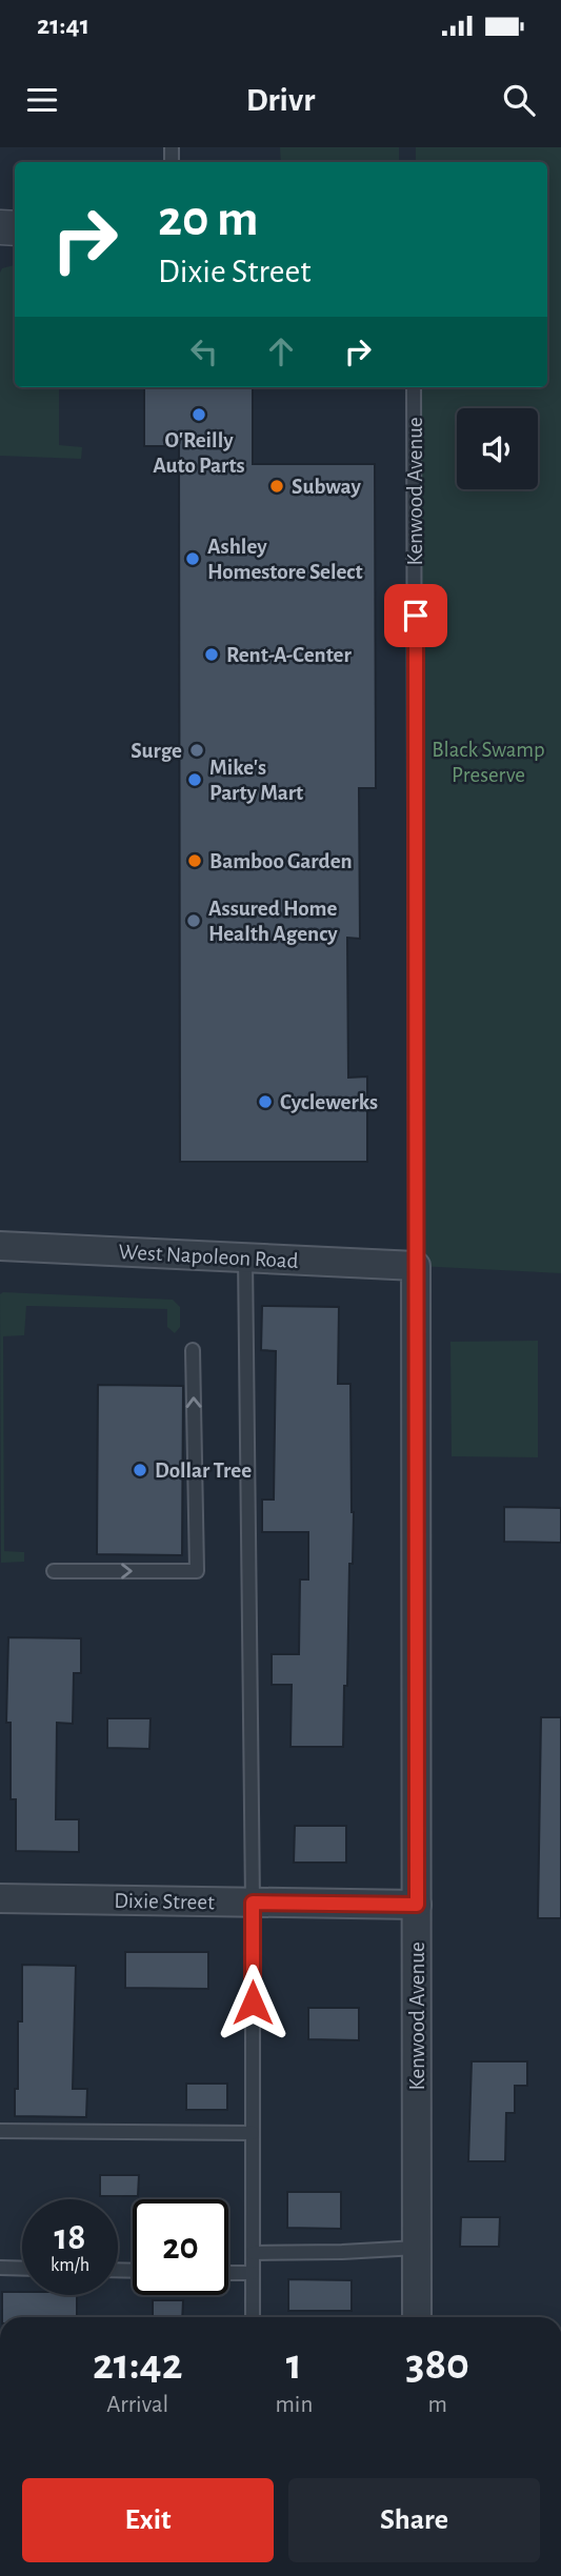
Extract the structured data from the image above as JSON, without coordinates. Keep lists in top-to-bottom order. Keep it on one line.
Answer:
{"streets":{"street":["Kenwood Avenue","West Napoleon Road","Dixie Street"]},"crossings":[["Kenwood Avenue","West Napoleon Road"],["Kenwood Avenue","Dixie Street"]],"parks":["Black Swamp Preserve"],"places":["O'Reilly Auto Parts","Subway","Ashley Homestore Select","Rent-A-Center","Surge","Mike's Party Mart","Bamboo Garden","Assured Home Health Agency","Cyclewerks","Dollar Tree"],"page":{"status":"21:41","header":"Drivr","turn":["20 m","Dixie Street"],"speed":"18 km/h","limit":"20","eta":["21:42","Arrival","1","min","380","m"],"buttons":["Exit","Share"]}}
